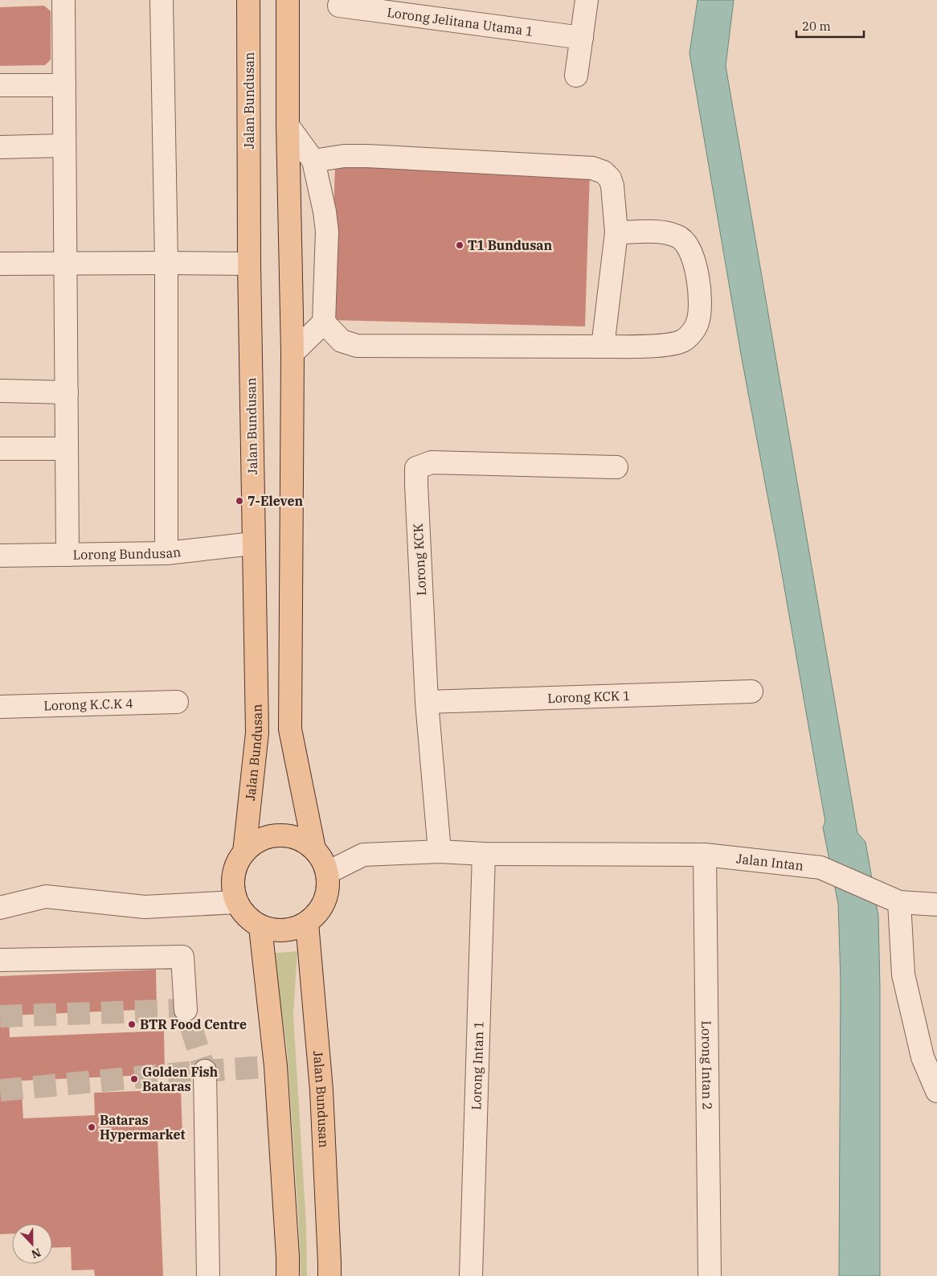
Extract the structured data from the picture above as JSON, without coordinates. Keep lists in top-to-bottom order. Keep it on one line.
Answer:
{"streets":{"main road":["Jalan Bundusan"],"street":["Lorong Jelitana Utama 1","Lorong Bundusan","Lorong KCK","Lorong KCK 1","Lorong K.C.K 4","Jalan Intan","Lorong Intan 1","Lorong Intan 2"]},"crossings":[["Jalan Bundusan","Lorong Bundusan"],["Jalan Bundusan","Jalan Intan"],["Lorong KCK","Lorong KCK 1"],["Lorong KCK","Jalan Intan"],["Jalan Intan","Lorong Intan 1"],["Jalan Intan","Lorong Intan 2"]],"places":["T1 Bundusan","7-Eleven","BTR Food Centre","Golden Fish Bataras","Bataras Hypermarket"],"scale_bar":"20 m","north":"bottom"}
